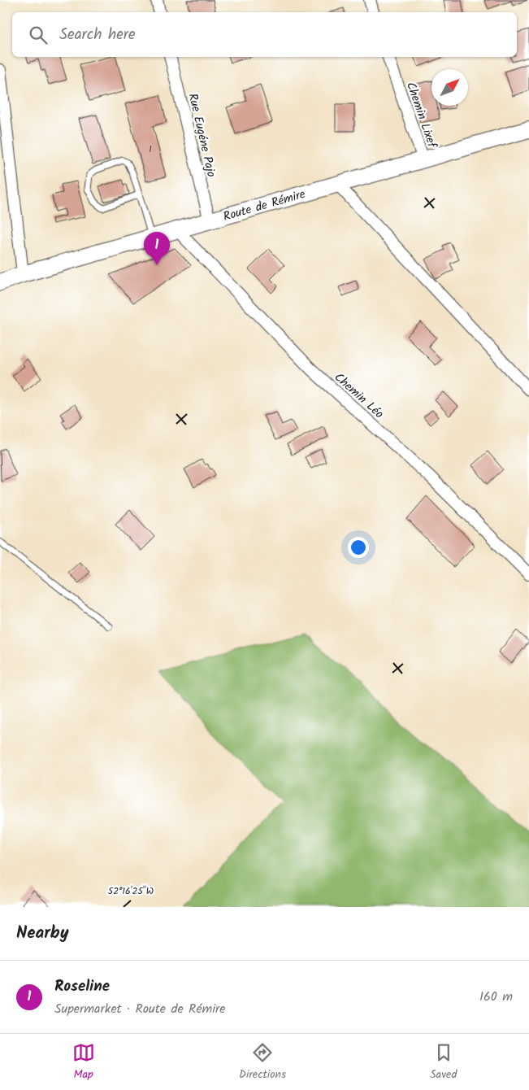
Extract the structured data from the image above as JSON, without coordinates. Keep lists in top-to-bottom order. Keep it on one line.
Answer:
{"streets":{"main road":["Route de Rémire"],"street":["Chemin Lixef","Rue Eugéne Pajo","Chemin Léo"]},"crossings":[["Chemin Lixef","Route de Rémire"],["Rue Eugéne Pajo","Route de Rémire"],["Route de Rémire","Chemin Léo"]],"house_numbers":["1"],"north":"top right","page":{"search":"Search here","pins":"1","heading":"Nearby","list":[{"mark":"1","name":"Roseline","note":"Supermarket · Route de Rémire","value":"160 m"}],"nav":["Map","Directions","Saved"]},"coordinates":["52°16'25\"W"]}
